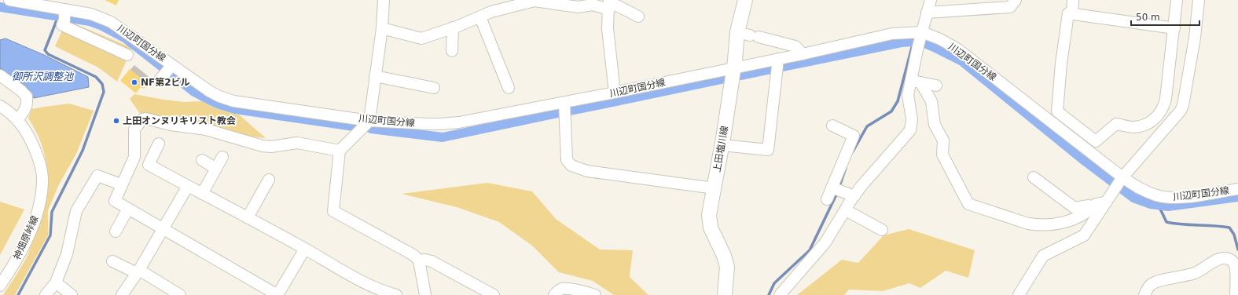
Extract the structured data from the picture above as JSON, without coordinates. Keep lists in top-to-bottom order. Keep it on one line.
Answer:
{"streets":{"main road":["上田塩川線"],"street":["川辺町国分線","神畑原峠線"]},"crossings":[["川辺町国分線","上田塩川線"]],"water":["御所沢調整池"],"places":["NF第2ビル","上田オンヌリキリスト教会"],"scale_bar":"50 m"}
